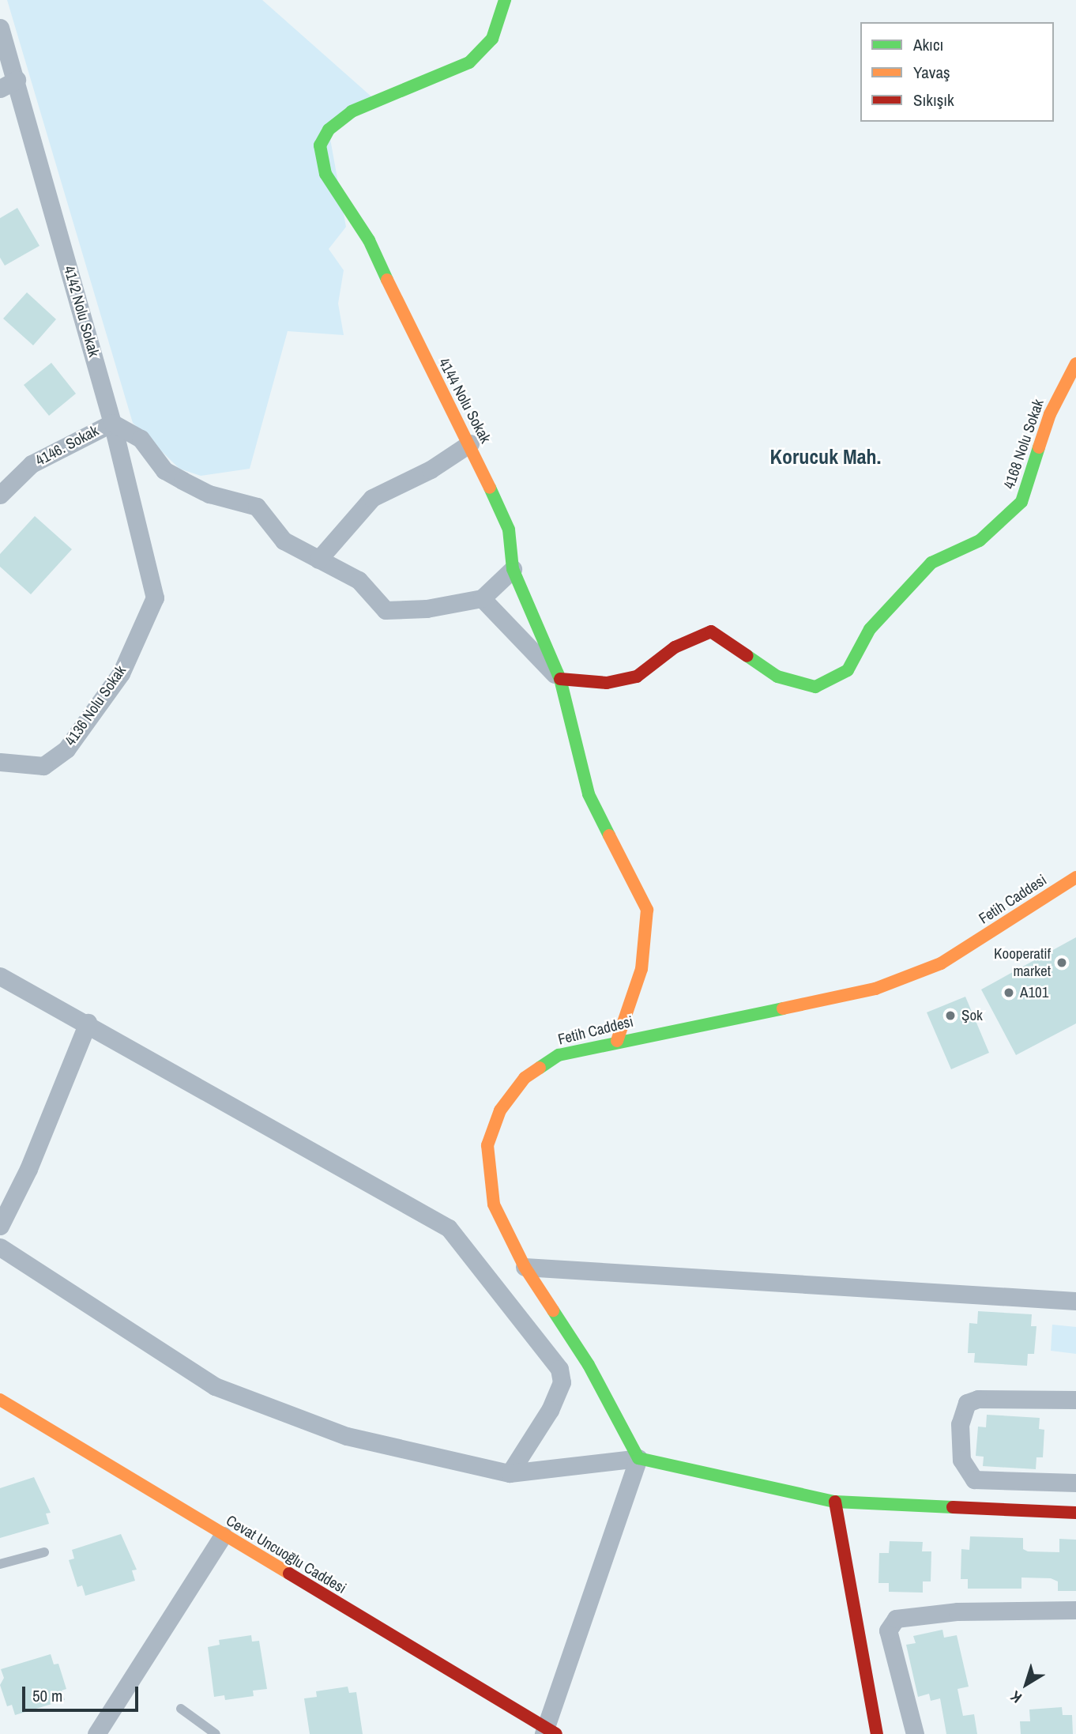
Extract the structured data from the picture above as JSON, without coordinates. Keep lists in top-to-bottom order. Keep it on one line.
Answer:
{"streets":{"street":["4142 Nolu Sokak","4144 Nolu Sokak","4168 Nolu Sokak","4146. Sokak","4136 Nolu Sokak","Fetih Caddesi","Cevat Uncuoğlu Caddesi"]},"crossings":[["4142 Nolu Sokak","4146. Sokak"],["4142 Nolu Sokak","4136 Nolu Sokak"],["4144 Nolu Sokak","4168 Nolu Sokak"],["4144 Nolu Sokak","Fetih Caddesi"]],"districts":["Korucuk Mah."],"places":["Kooperatif market","A101","Şok"],"legend":["Akıcı","Yavaş","Sıkışık"],"scale_bar":"50 m","north":"bottom left"}
